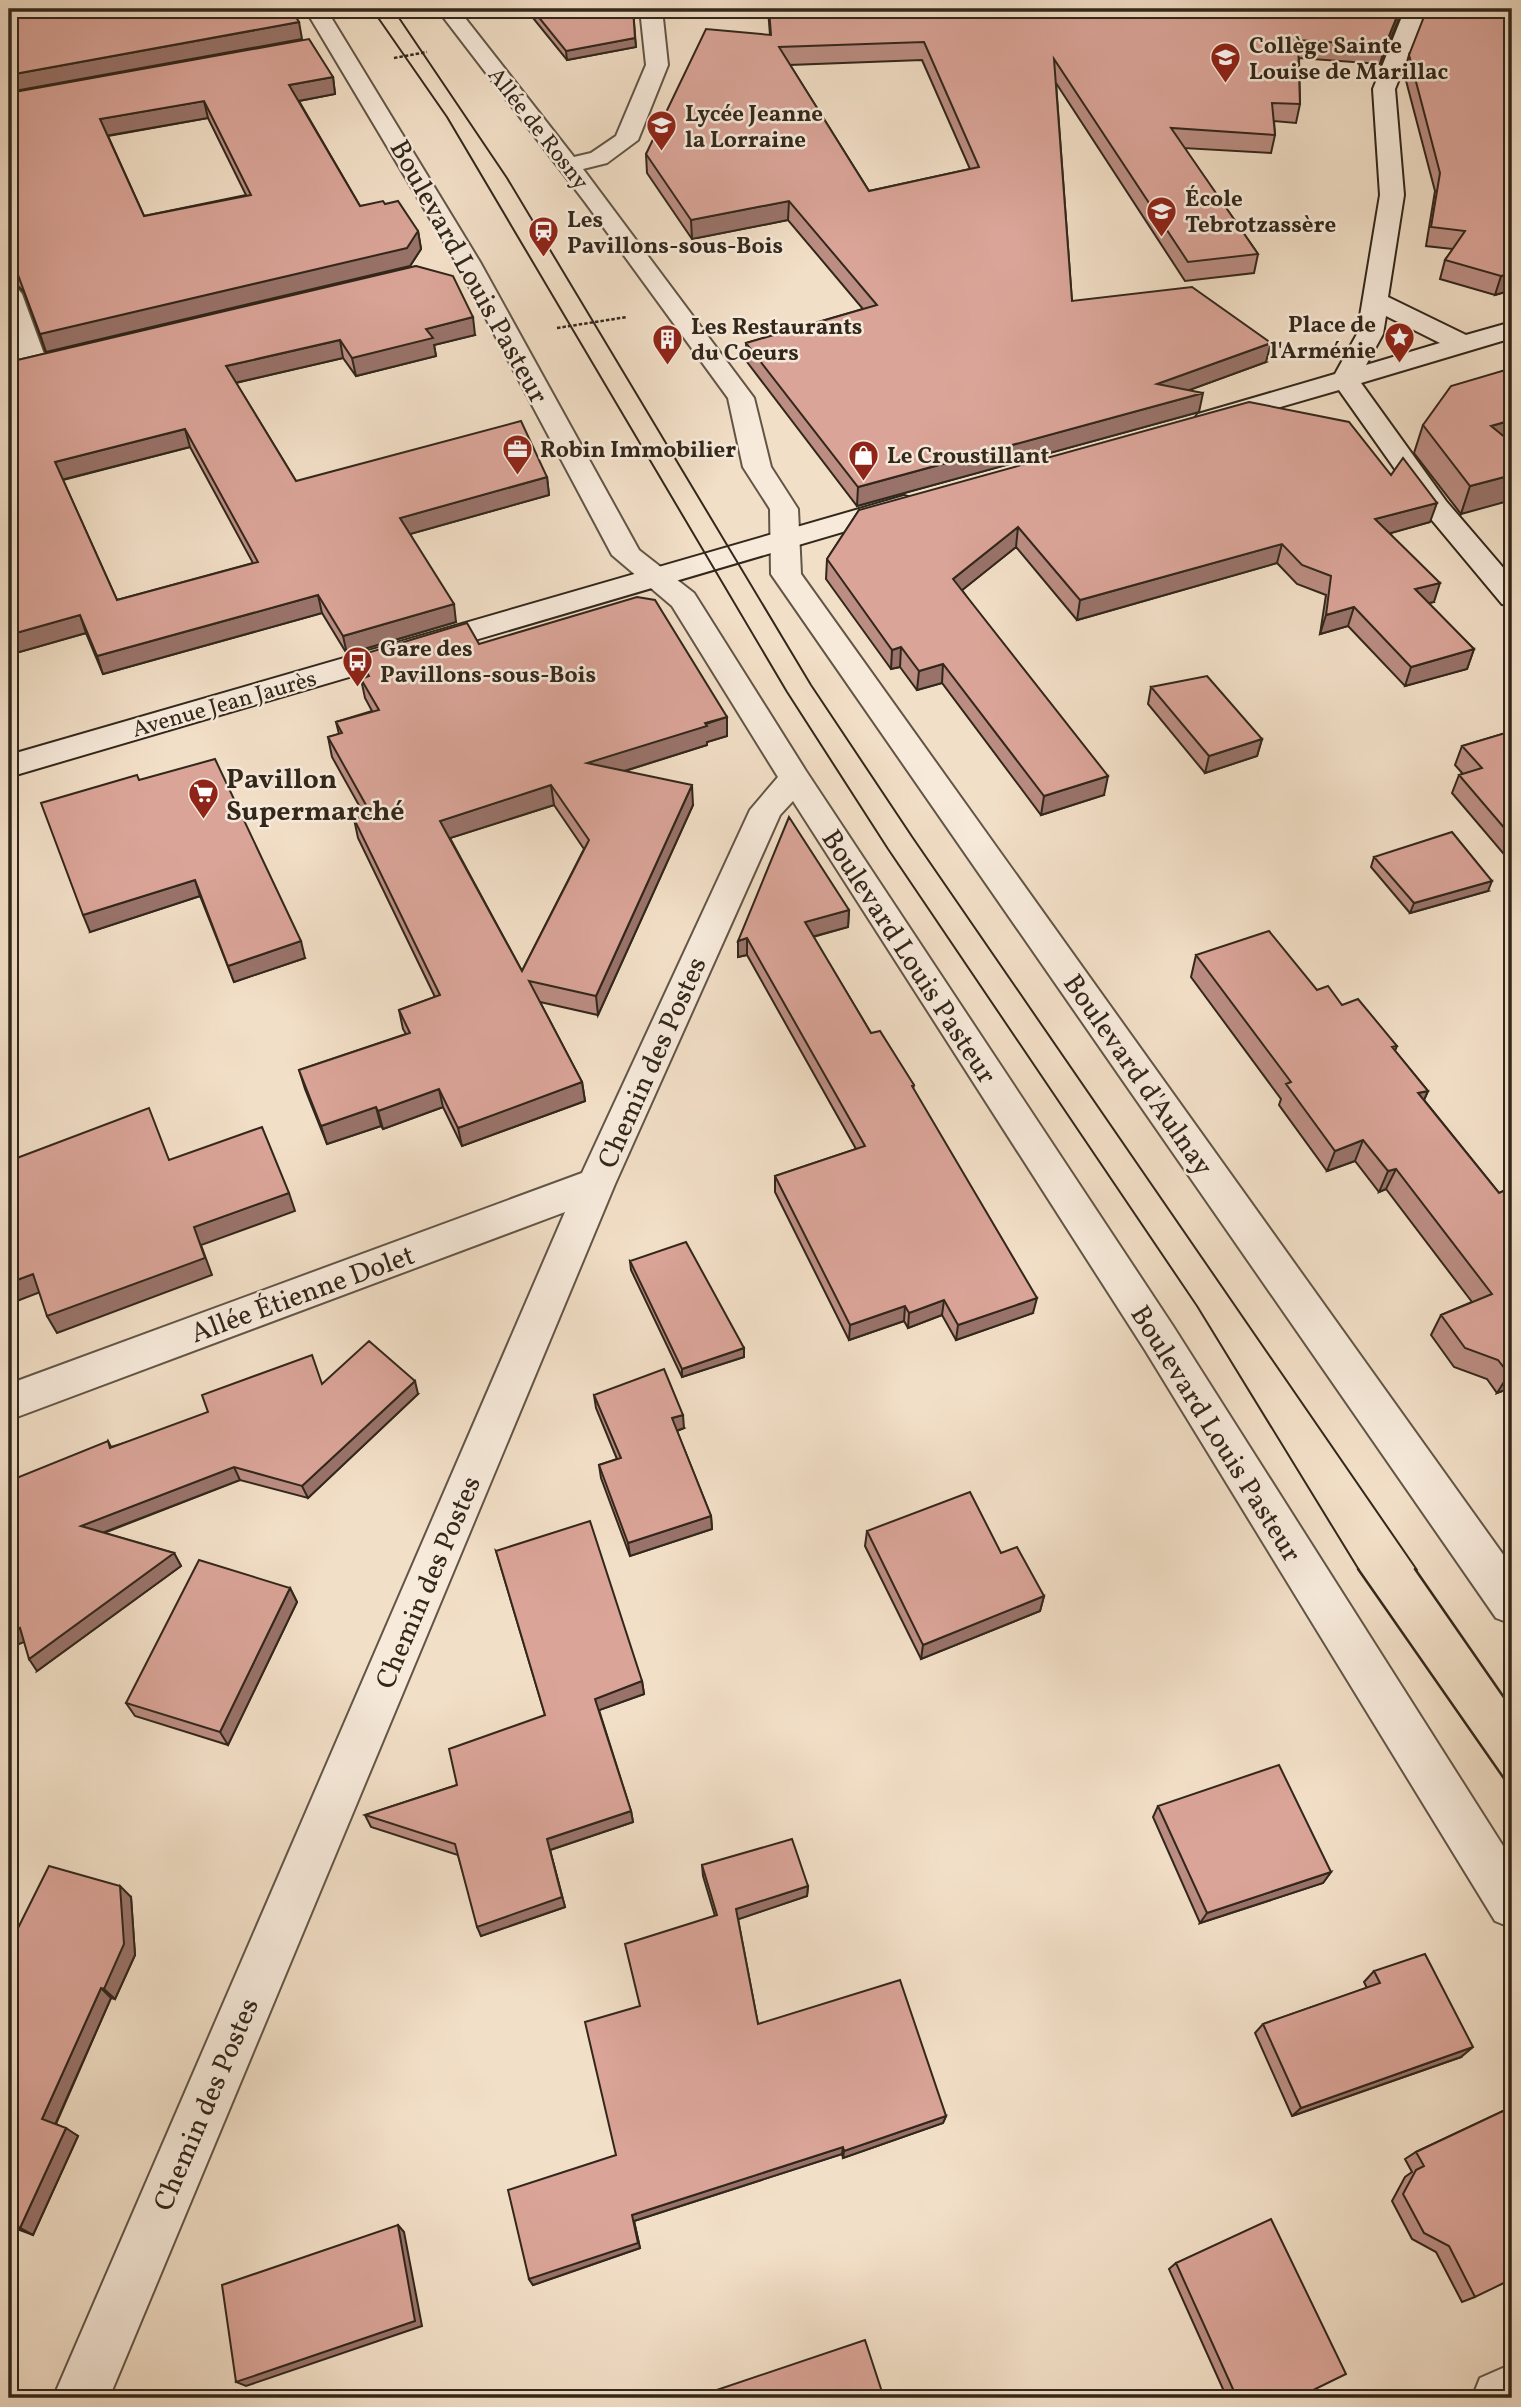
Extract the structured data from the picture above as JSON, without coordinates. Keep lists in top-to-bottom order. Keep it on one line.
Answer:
{"streets":{"street":["Allée de Rosny","Boulevard Louis Pasteur","Avenue Jean Jaurès","Chemin des Postes","Boulevard d'Aulnay","Allée Étienne Dolet"]},"crossings":[["Allée de Rosny","Avenue Jean Jaurès"],["Allée de Rosny","Boulevard d'Aulnay"],["Boulevard Louis Pasteur","Avenue Jean Jaurès"],["Boulevard Louis Pasteur","Chemin des Postes"],["Avenue Jean Jaurès","Boulevard d'Aulnay"],["Chemin des Postes","Allée Étienne Dolet"]],"places":{"school or university":["Collège Sainte Louise de Marillac","Lycée Jeanne la Lorraine","École Tebrotzassère"],"station":["Les Pavillons-sous-Bois"],"place":["Place de l'Arménie"],"building":["Les Restaurants du Coeurs"],"office":["Robin Immobilier"],"shop":["Le Croustillant"],"bus stop":["Gare des Pavillons-sous-Bois"],"supermarket":["Pavillon Supermarché"]}}
